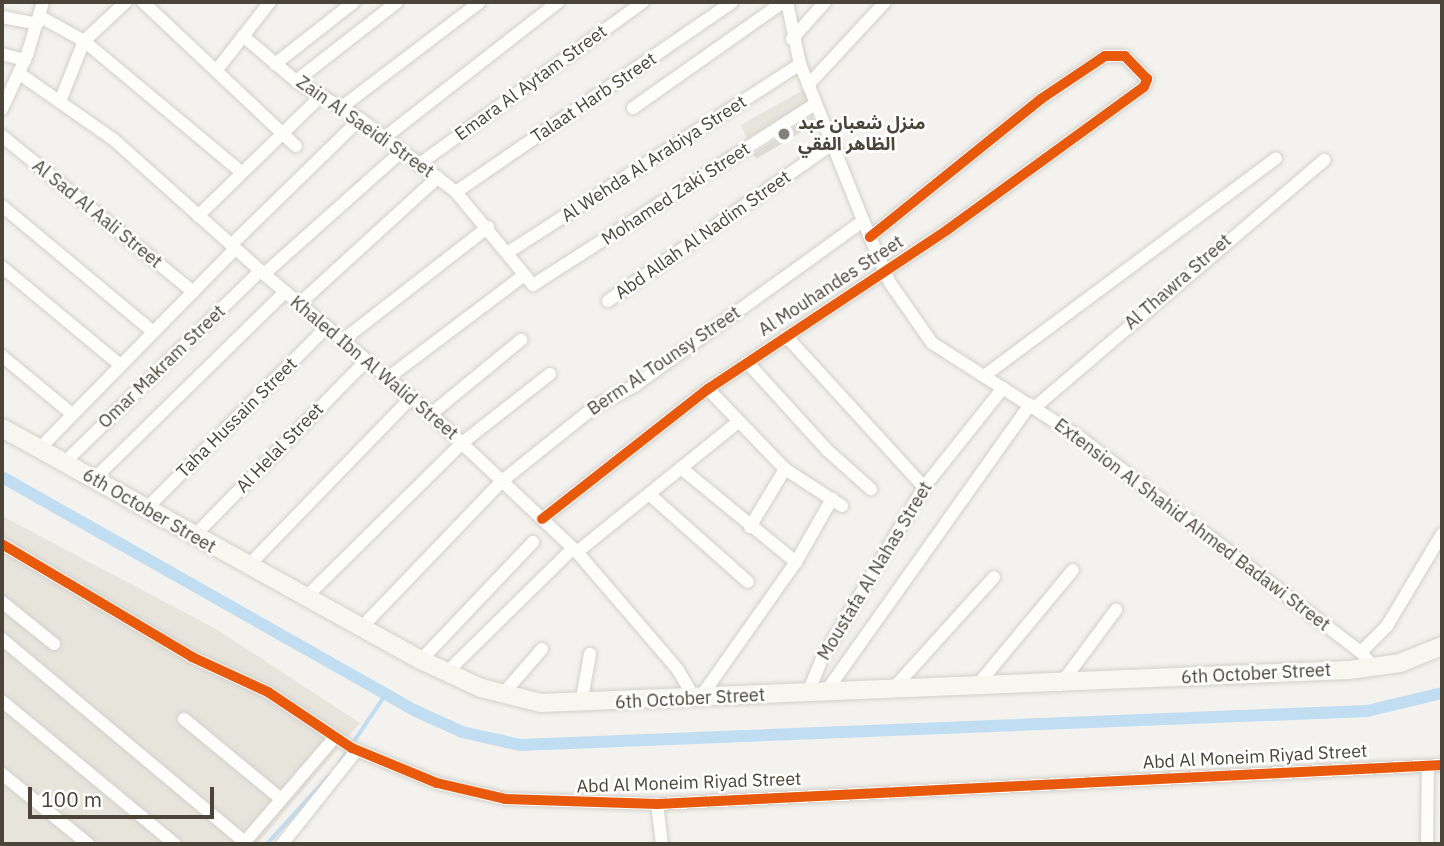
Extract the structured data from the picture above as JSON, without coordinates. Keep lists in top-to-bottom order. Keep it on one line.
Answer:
{"streets":{"main road":["6th October Street"],"street":["Emara Al Aytam Street","Talaat Harb Street","Zain Al Saeidi Street","Al Wehda Al Arabiya Street","Mohamed Zaki Street","Al Sad Al Aali Street","Abd Allah Al Nadim Street","Al Thawra Street","Al Mouhandes Street","Berm Al Tounsy Street","Omar Makram Street","Khaled Ibn Al Walid Street","Taha Hussain Street","Al Helal Street","Extension Al Shahid Ahmed Badawi Street","Moustafa Al Nahas Street","Abd Al Moneim Riyad Street"]},"crossings":[["Emara Al Aytam Street","Zain Al Saeidi Street"],["Talaat Harb Street","Zain Al Saeidi Street"],["Zain Al Saeidi Street","Al Wehda Al Arabiya Street"],["Zain Al Saeidi Street","Mohamed Zaki Street"],["Zain Al Saeidi Street","Omar Makram Street"],["Al Wehda Al Arabiya Street","Extension Al Shahid Ahmed Badawi Street"],["Mohamed Zaki Street","Extension Al Shahid Ahmed Badawi Street"],["Abd Allah Al Nadim Street","Extension Al Shahid Ahmed Badawi Street"],["Al Thawra Street","6th October Street"],["Al Thawra Street","Extension Al Shahid Ahmed Badawi Street"],["Al Thawra Street","Moustafa Al Nahas Street"],["Al Mouhandes Street","Khaled Ibn Al Walid Street"],["Al Mouhandes Street","Extension Al Shahid Ahmed Badawi Street"],["Berm Al Tounsy Street","Khaled Ibn Al Walid Street"],["Berm Al Tounsy Street","6th October Street"],["Berm Al Tounsy Street","Extension Al Shahid Ahmed Badawi Street"],["Omar Makram Street","Khaled Ibn Al Walid Street"],["Omar Makram Street","6th October Street"],["Khaled Ibn Al Walid Street","Taha Hussain Street"],["Khaled Ibn Al Walid Street","Al Helal Street"],["Khaled Ibn Al Walid Street","6th October Street"],["Taha Hussain Street","6th October Street"],["Al Helal Street","6th October Street"],["6th October Street","Extension Al Shahid Ahmed Badawi Street"],["6th October Street","Moustafa Al Nahas Street"],["Extension Al Shahid Ahmed Badawi Street","Moustafa Al Nahas Street"]],"places":["منزل شعبان عبد الظاهر الفقي"],"scale_bar":"100 m"}
